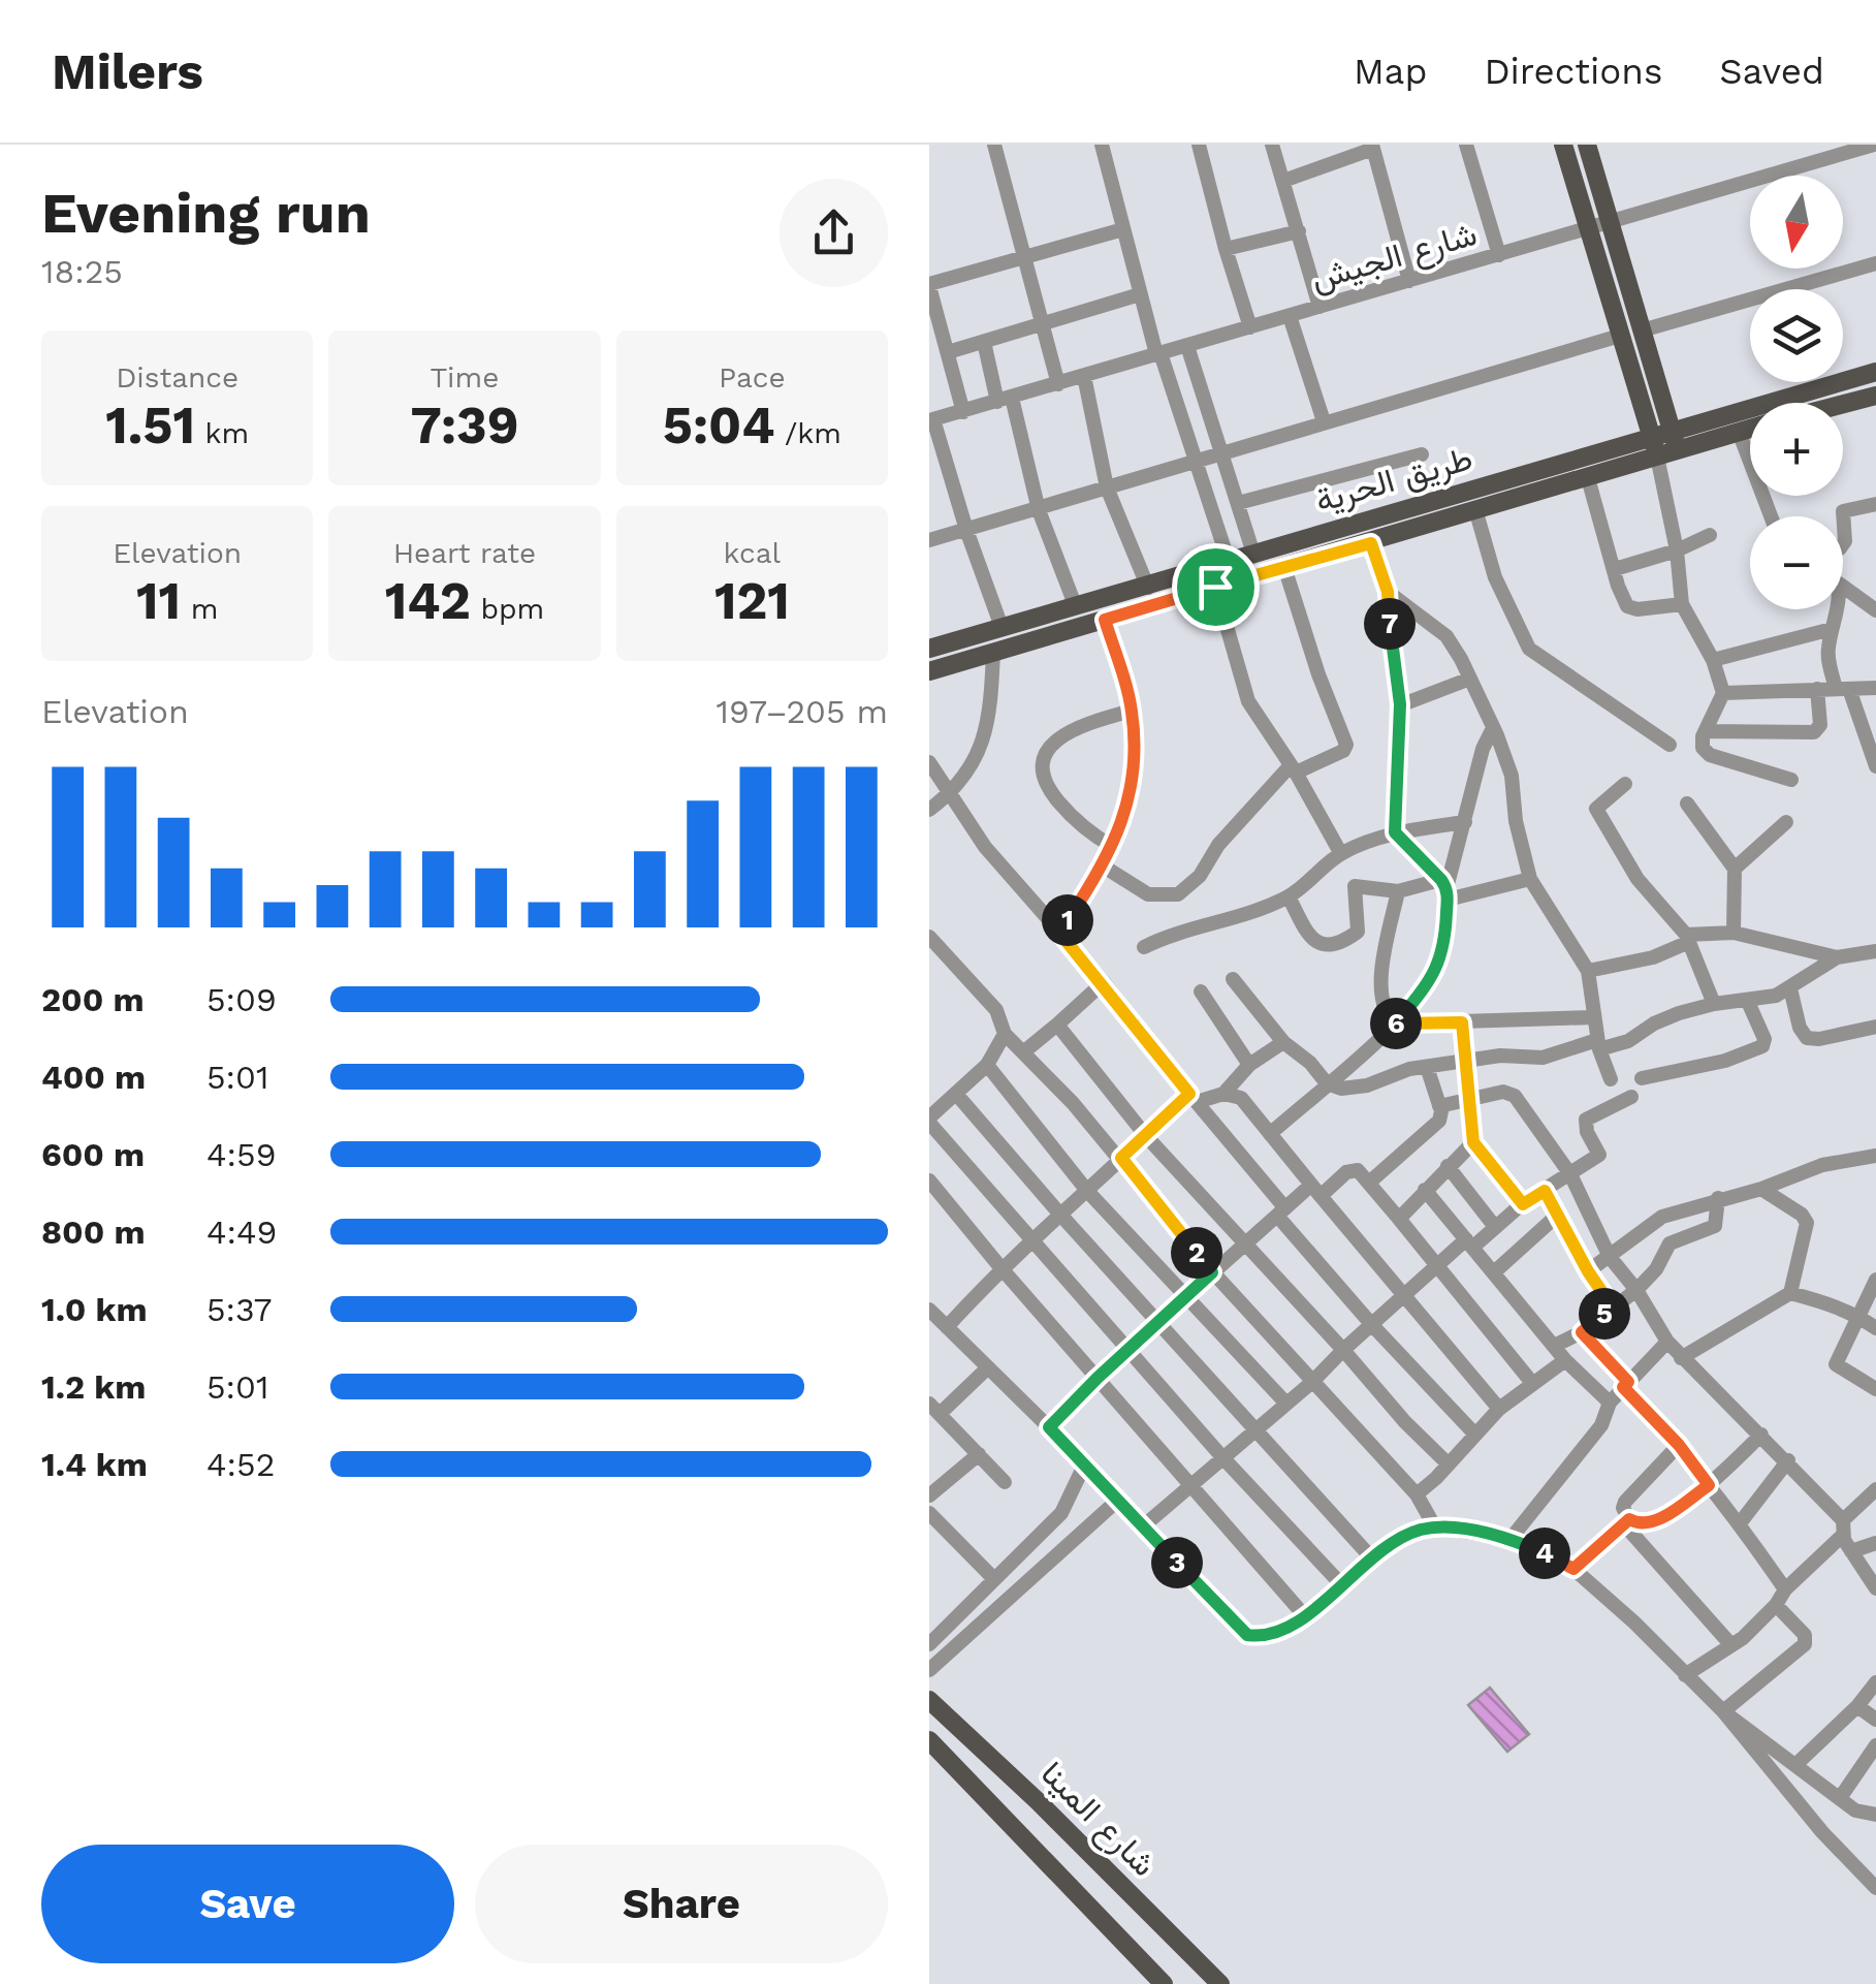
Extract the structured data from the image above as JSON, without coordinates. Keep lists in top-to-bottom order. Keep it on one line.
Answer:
{"streets":{"main road":["طريق الحرية","شارع المينا"],"street":["شارع الجيش"]},"north":"bottom","page":{"header":"Milers","nav":["Map","Directions","Saved"],"heading":["Evening run","18:25"],"map_buttons":["+","−"],"stats":[["Distance","1.51 km"],["Time","7:39"],["Pace","5:04 /km"],["Elevation","11 m"],["Heart rate","142 bpm"],["kcal","121"]],"pins":["7","1","6","2","5","4","3"],"chart":["Elevation","197–205 m"],"list":[{"name":"200 m","note":"5:09"},{"name":"400 m","note":"5:01"},{"name":"600 m","note":"4:59"},{"name":"800 m","note":"4:49"},{"name":"1.0 km","note":"5:37"},{"name":"1.2 km","note":"5:01"},{"name":"1.4 km","note":"4:52"}],"buttons":["Save","Share"]}}
